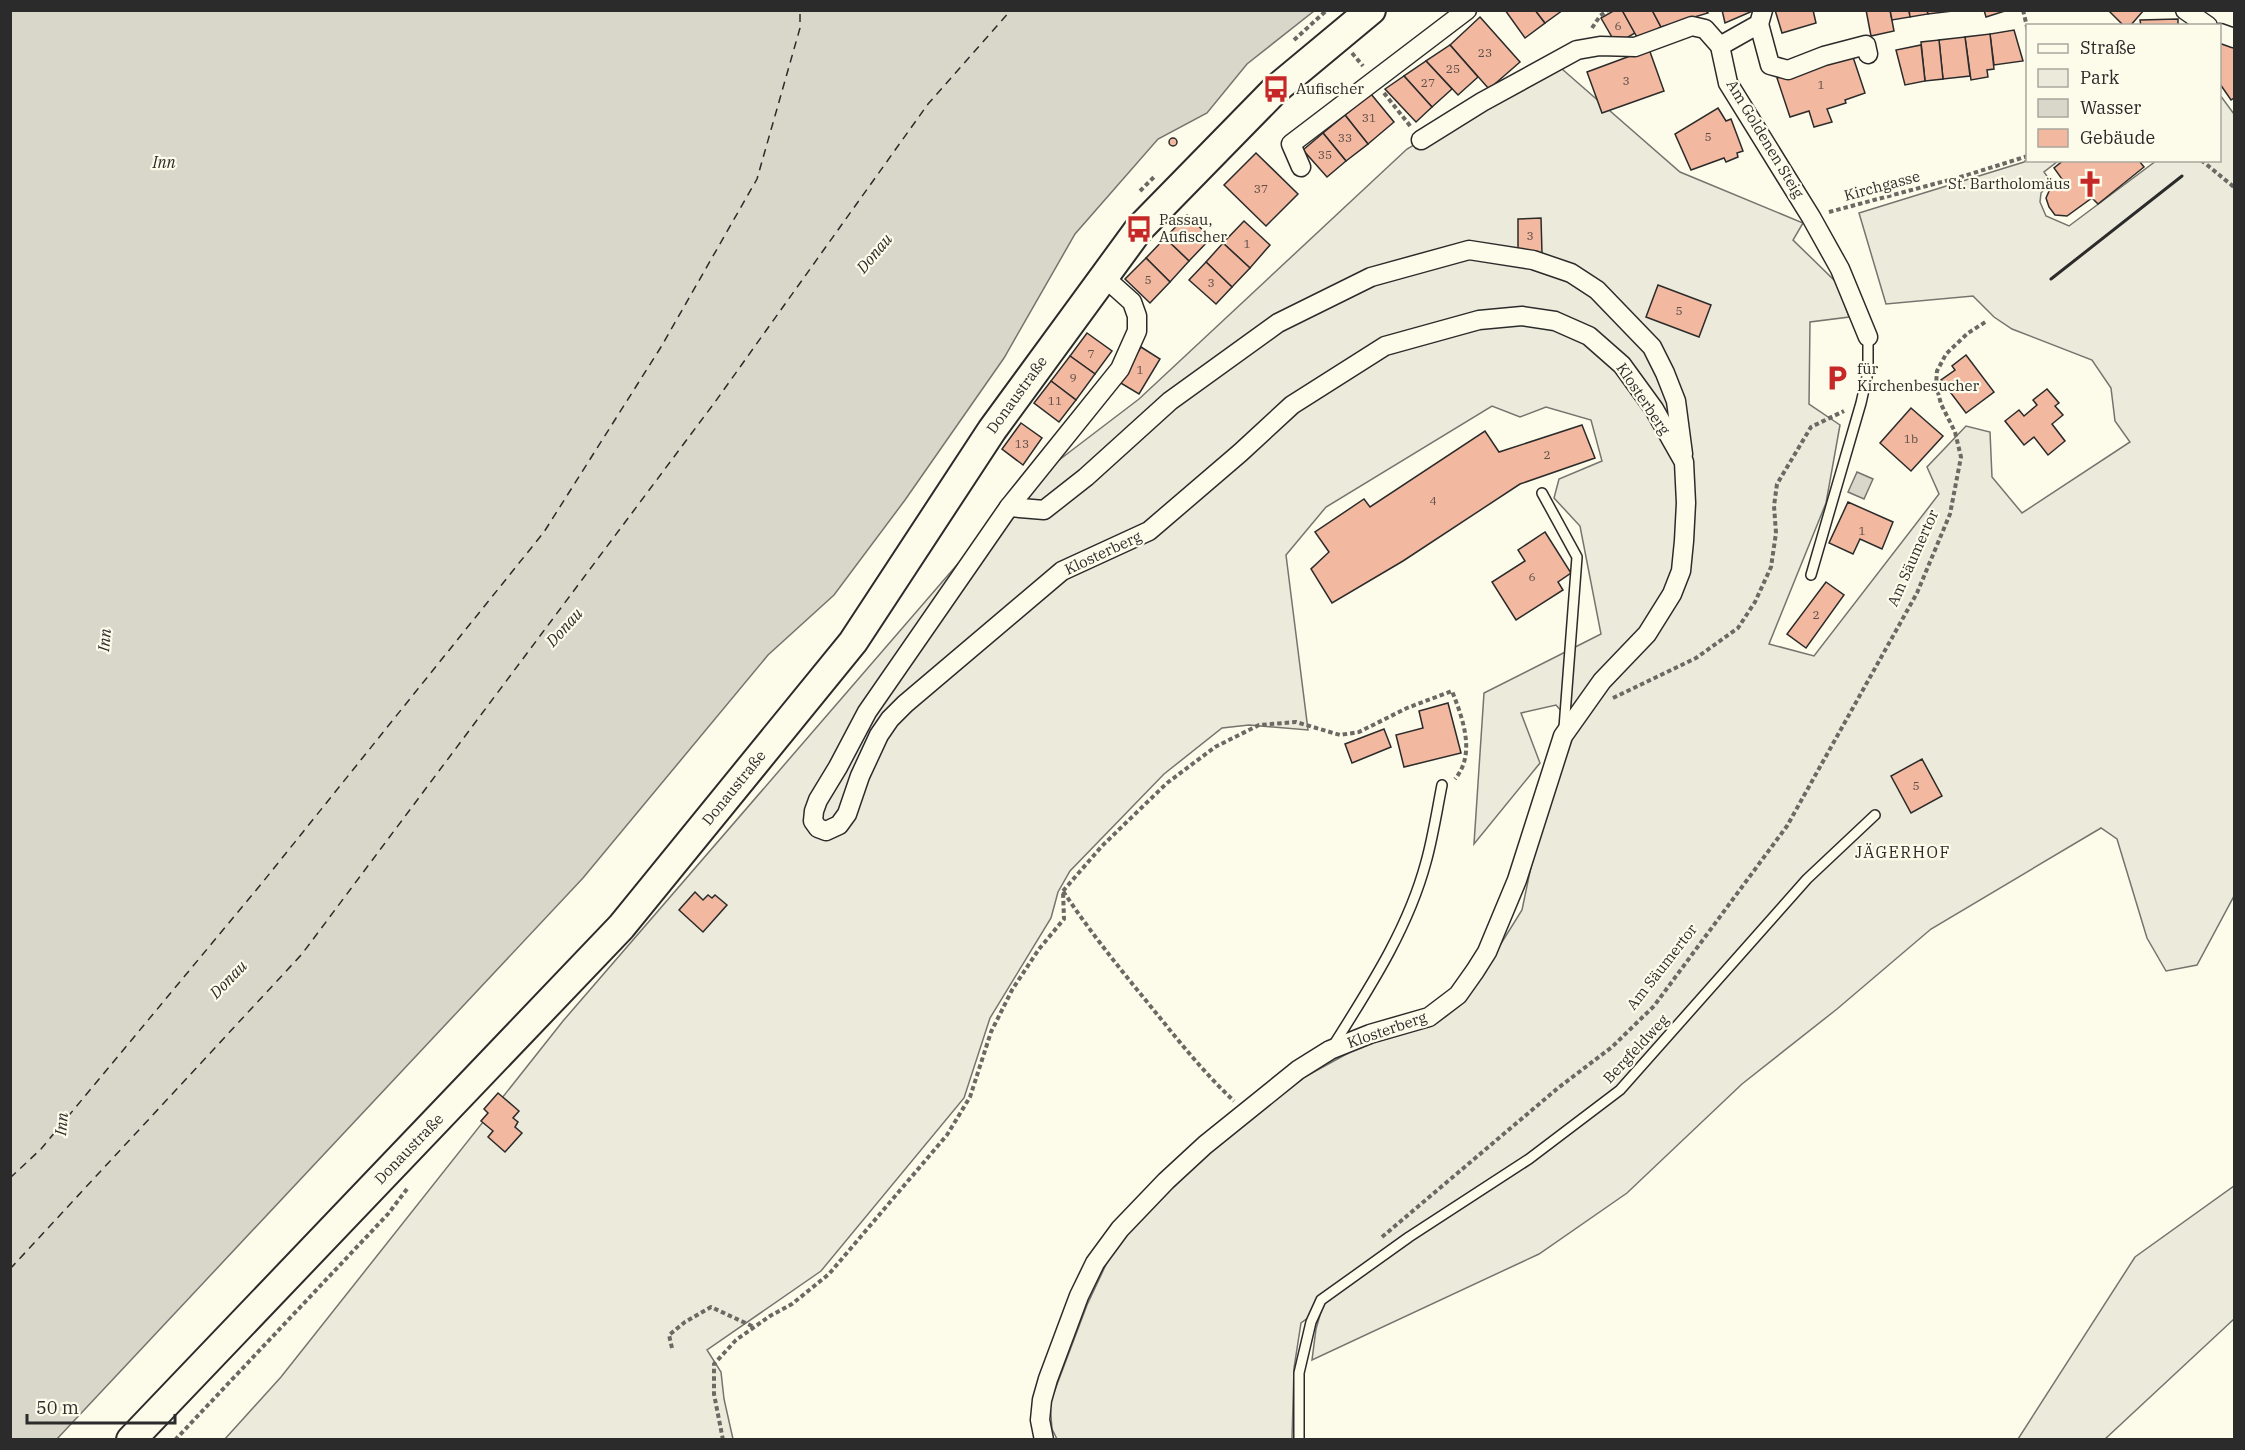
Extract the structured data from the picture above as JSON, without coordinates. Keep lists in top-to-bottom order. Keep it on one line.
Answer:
{"streets":{"main road":["Donaustraße"],"street":["Am Goldenen Steig","Klosterberg"],"lane":["Bergfeldweg"],"path":["Kirchgasse","Am Säumertor"]},"crossings":[["Am Goldenen Steig","Kirchgasse"],["Donaustraße","Klosterberg"]],"districts":["JÄGERHOF"],"water":["Inn","Donau"],"places":{"bus stop":["Aufischer","Passau, Aufischer"],"church":["St. Bartholomäus"],"parking":["für Kirchenbesucher"]},"house_numbers":["6","23","25","3","27","1","31","5","33","35","37","3","1","5","3","5","7","1","9","11","1b","13","2","4","1","6","2","5"],"legend":["Straße","Park","Wasser","Gebäude"],"scale_bar":"50 m"}
